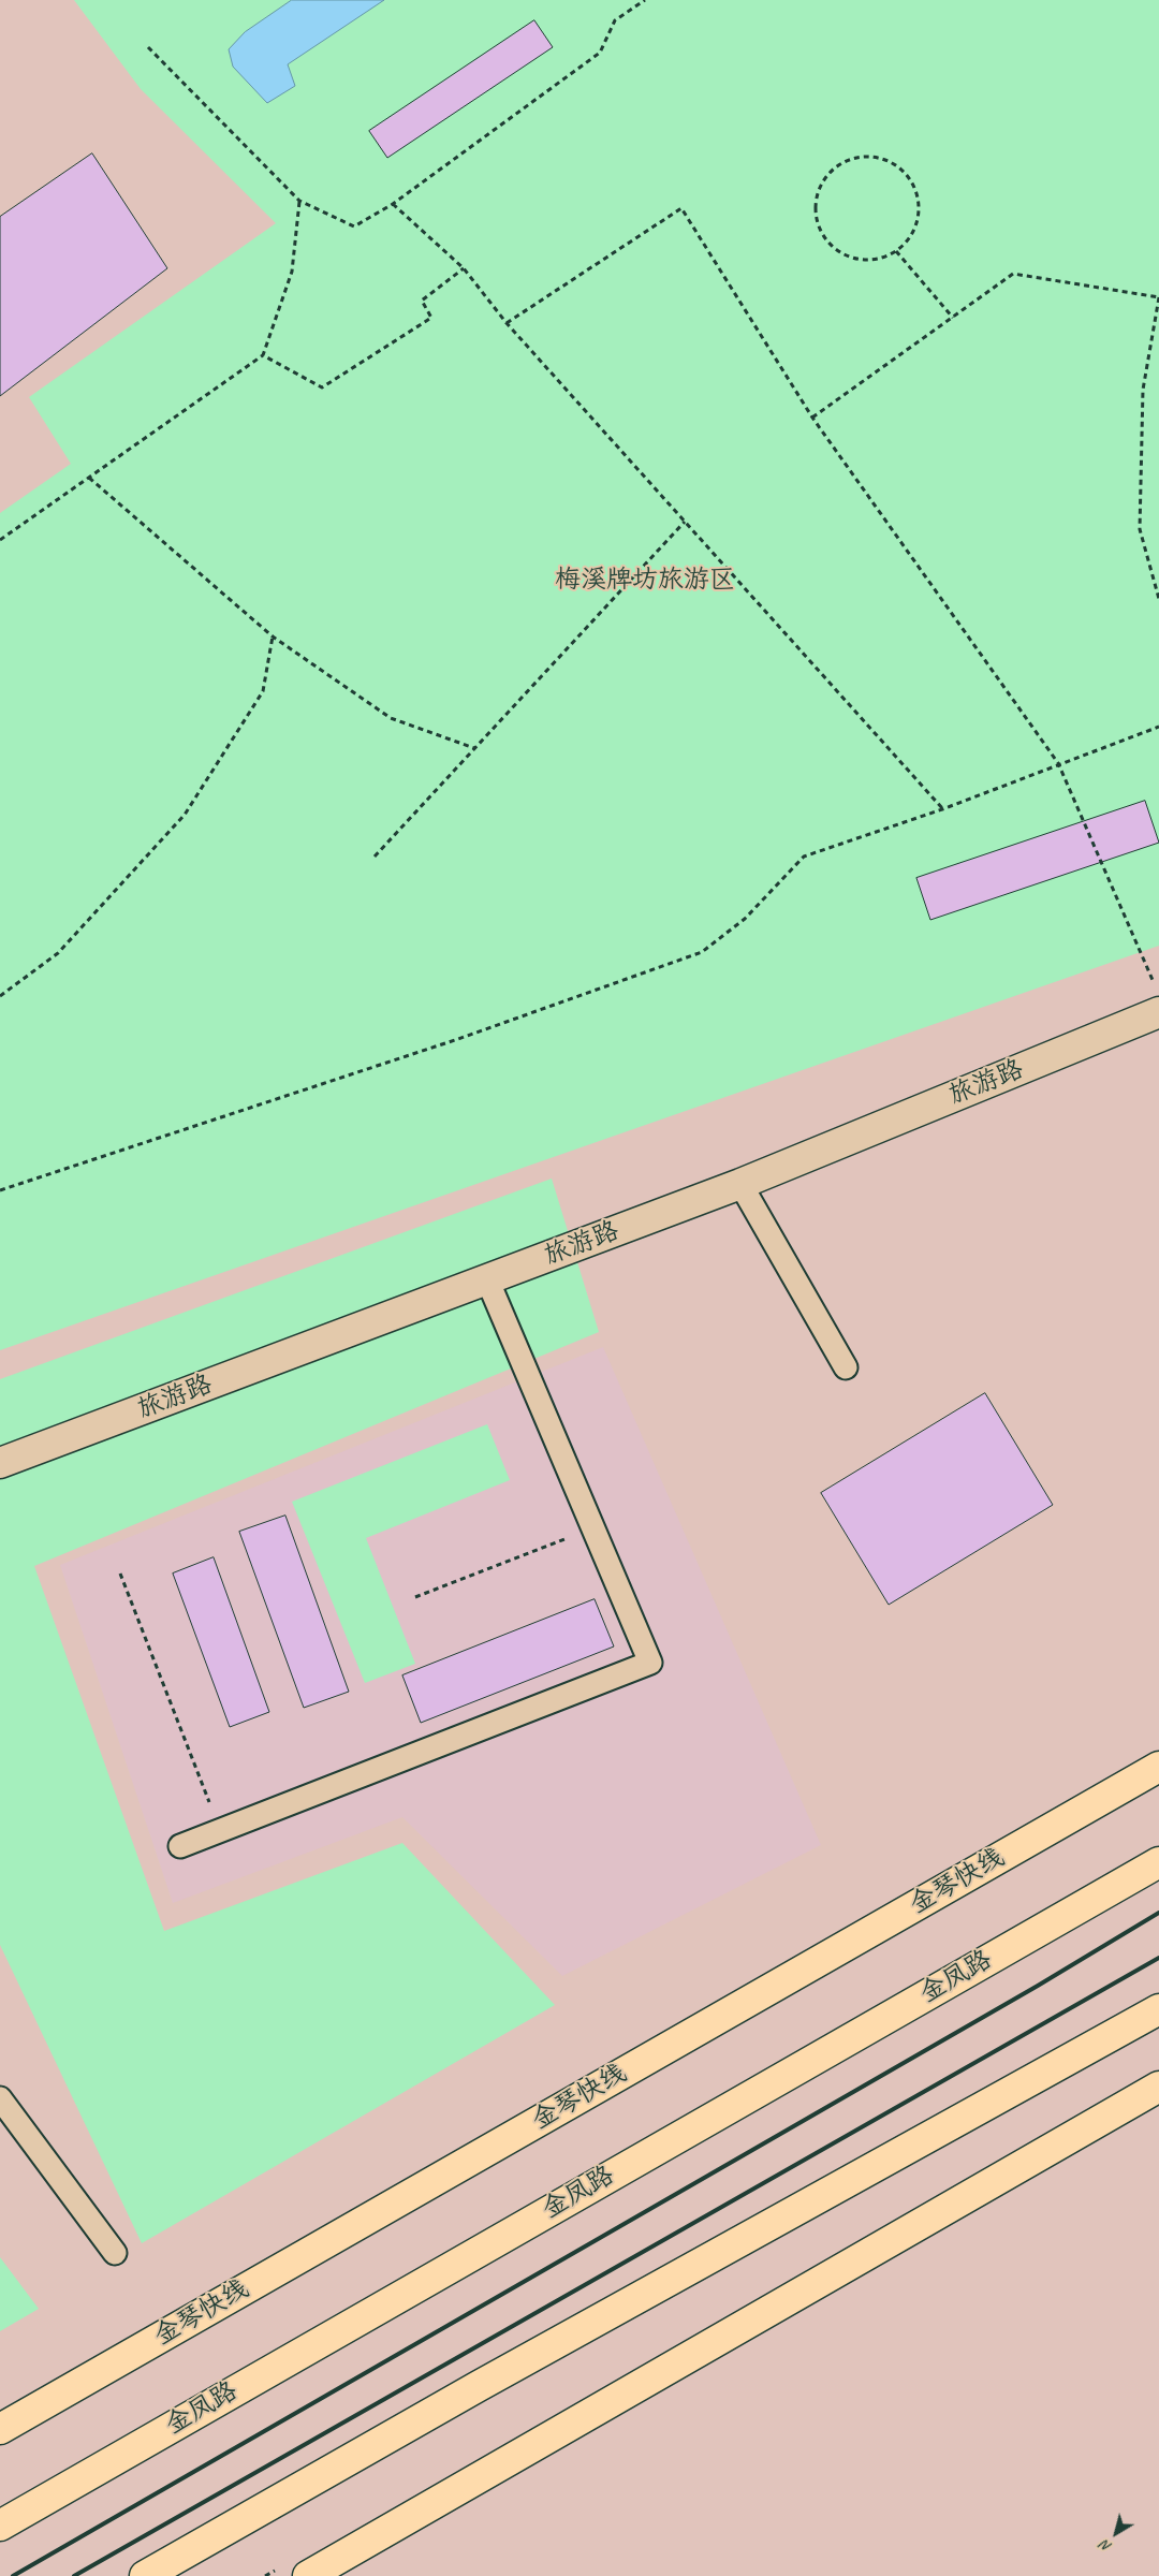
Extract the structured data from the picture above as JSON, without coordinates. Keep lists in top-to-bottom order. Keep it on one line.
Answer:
{"streets":{"main road":["金琴快线","金凤路"],"street":["旅游路"]},"parks":["梅溪牌坊旅游区"],"north":"bottom left"}
